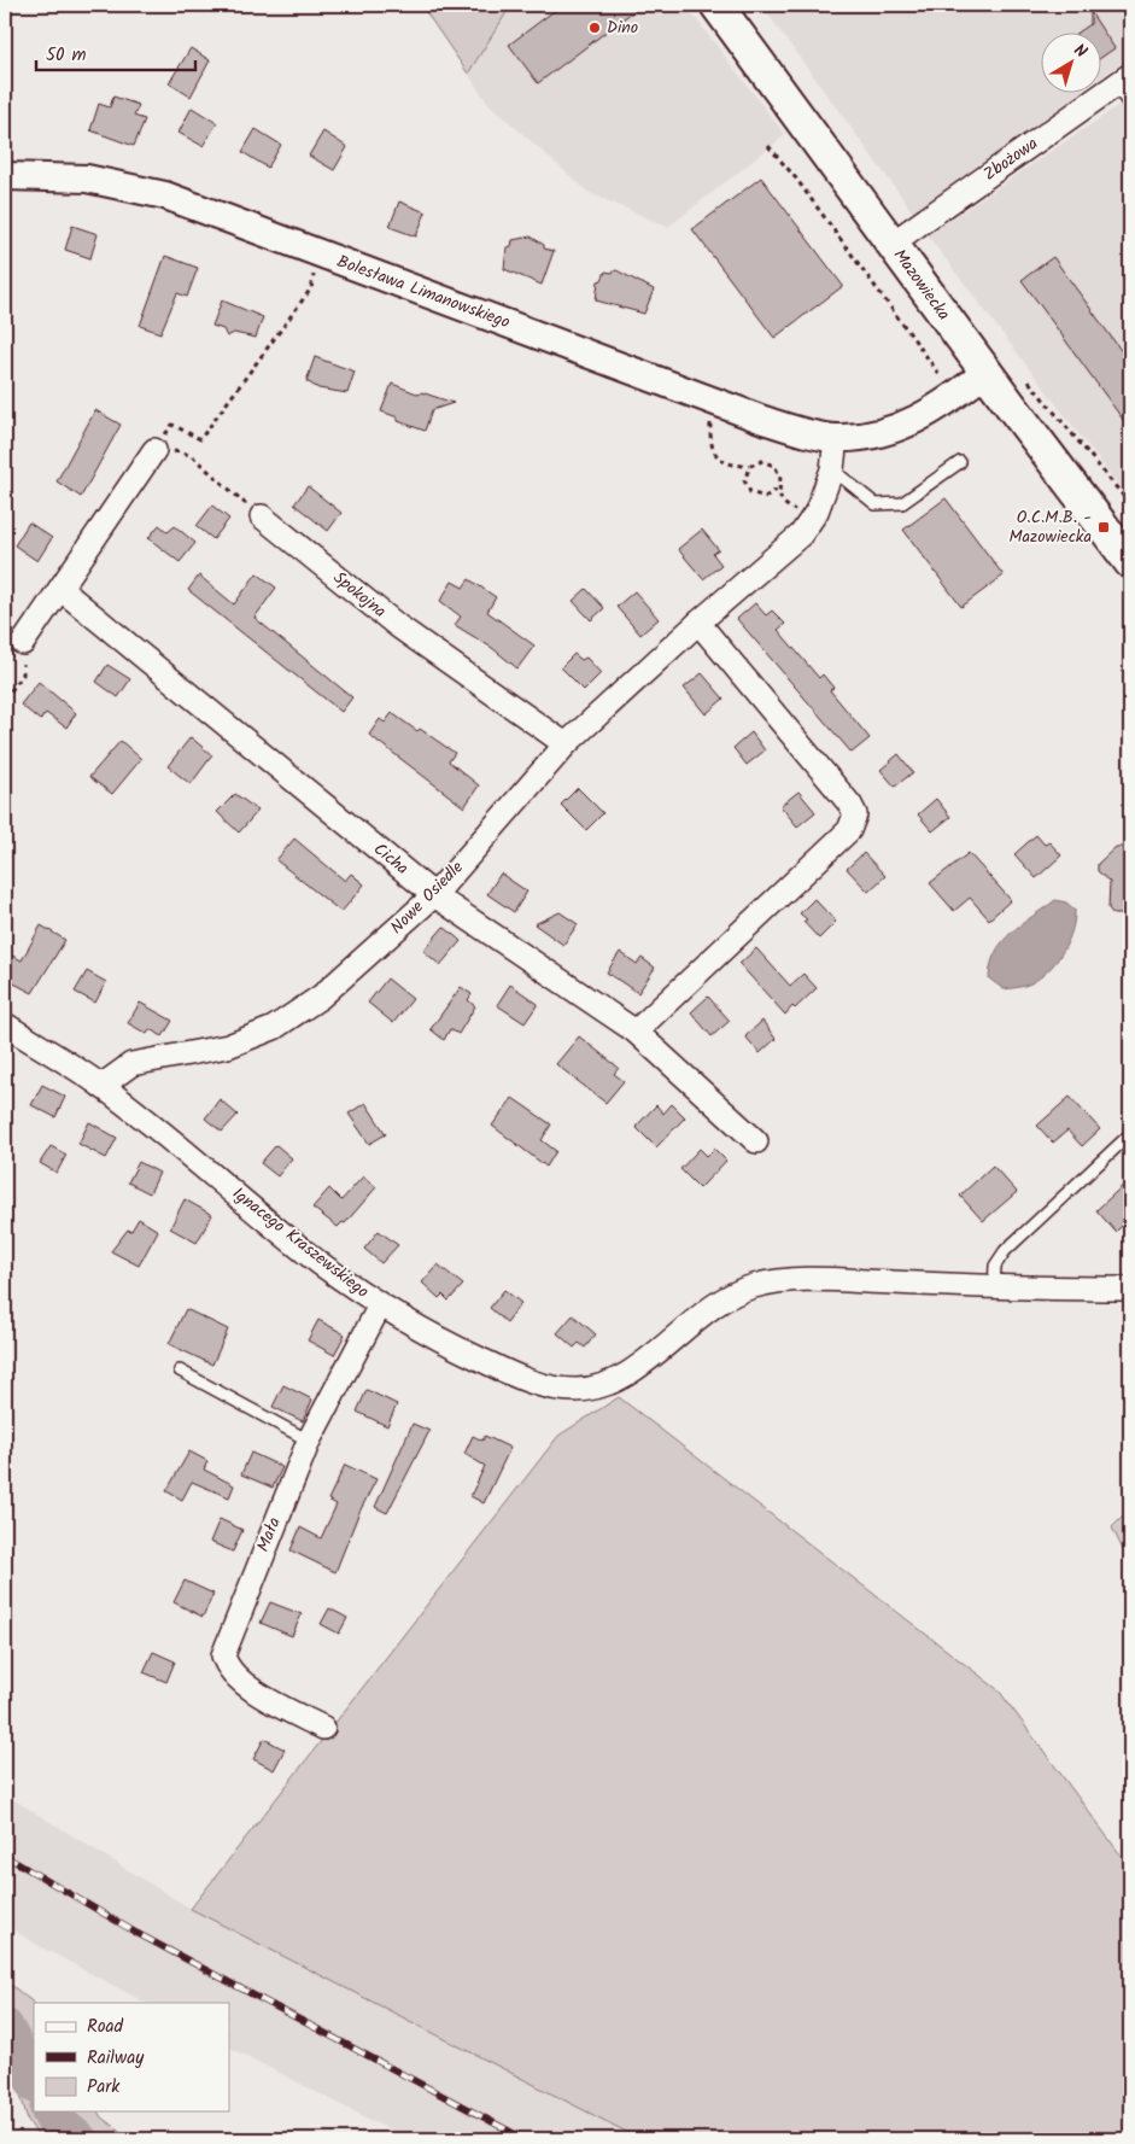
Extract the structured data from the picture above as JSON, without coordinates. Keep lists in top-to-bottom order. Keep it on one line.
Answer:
{"streets":{"main road":["Mazowiecka"],"street":["Zbożowa","Bolesława Limanowskiego","Spokojna","Cicha","Nowe Osiedle","Ignacego Kraszewskiego","Mała"]},"crossings":[["Zbożowa","Mazowiecka"],["Bolesława Limanowskiego","Nowe Osiedle"],["Spokojna","Nowe Osiedle"],["Cicha","Nowe Osiedle"],["Nowe Osiedle","Ignacego Kraszewskiego"],["Ignacego Kraszewskiego","Mała"]],"places":{"other":["Dino"],"transit":["O.C.M.B. - Mazowiecka"]},"legend":["Road","Railway","Park"],"scale_bar":"50 m","north":"top right"}
